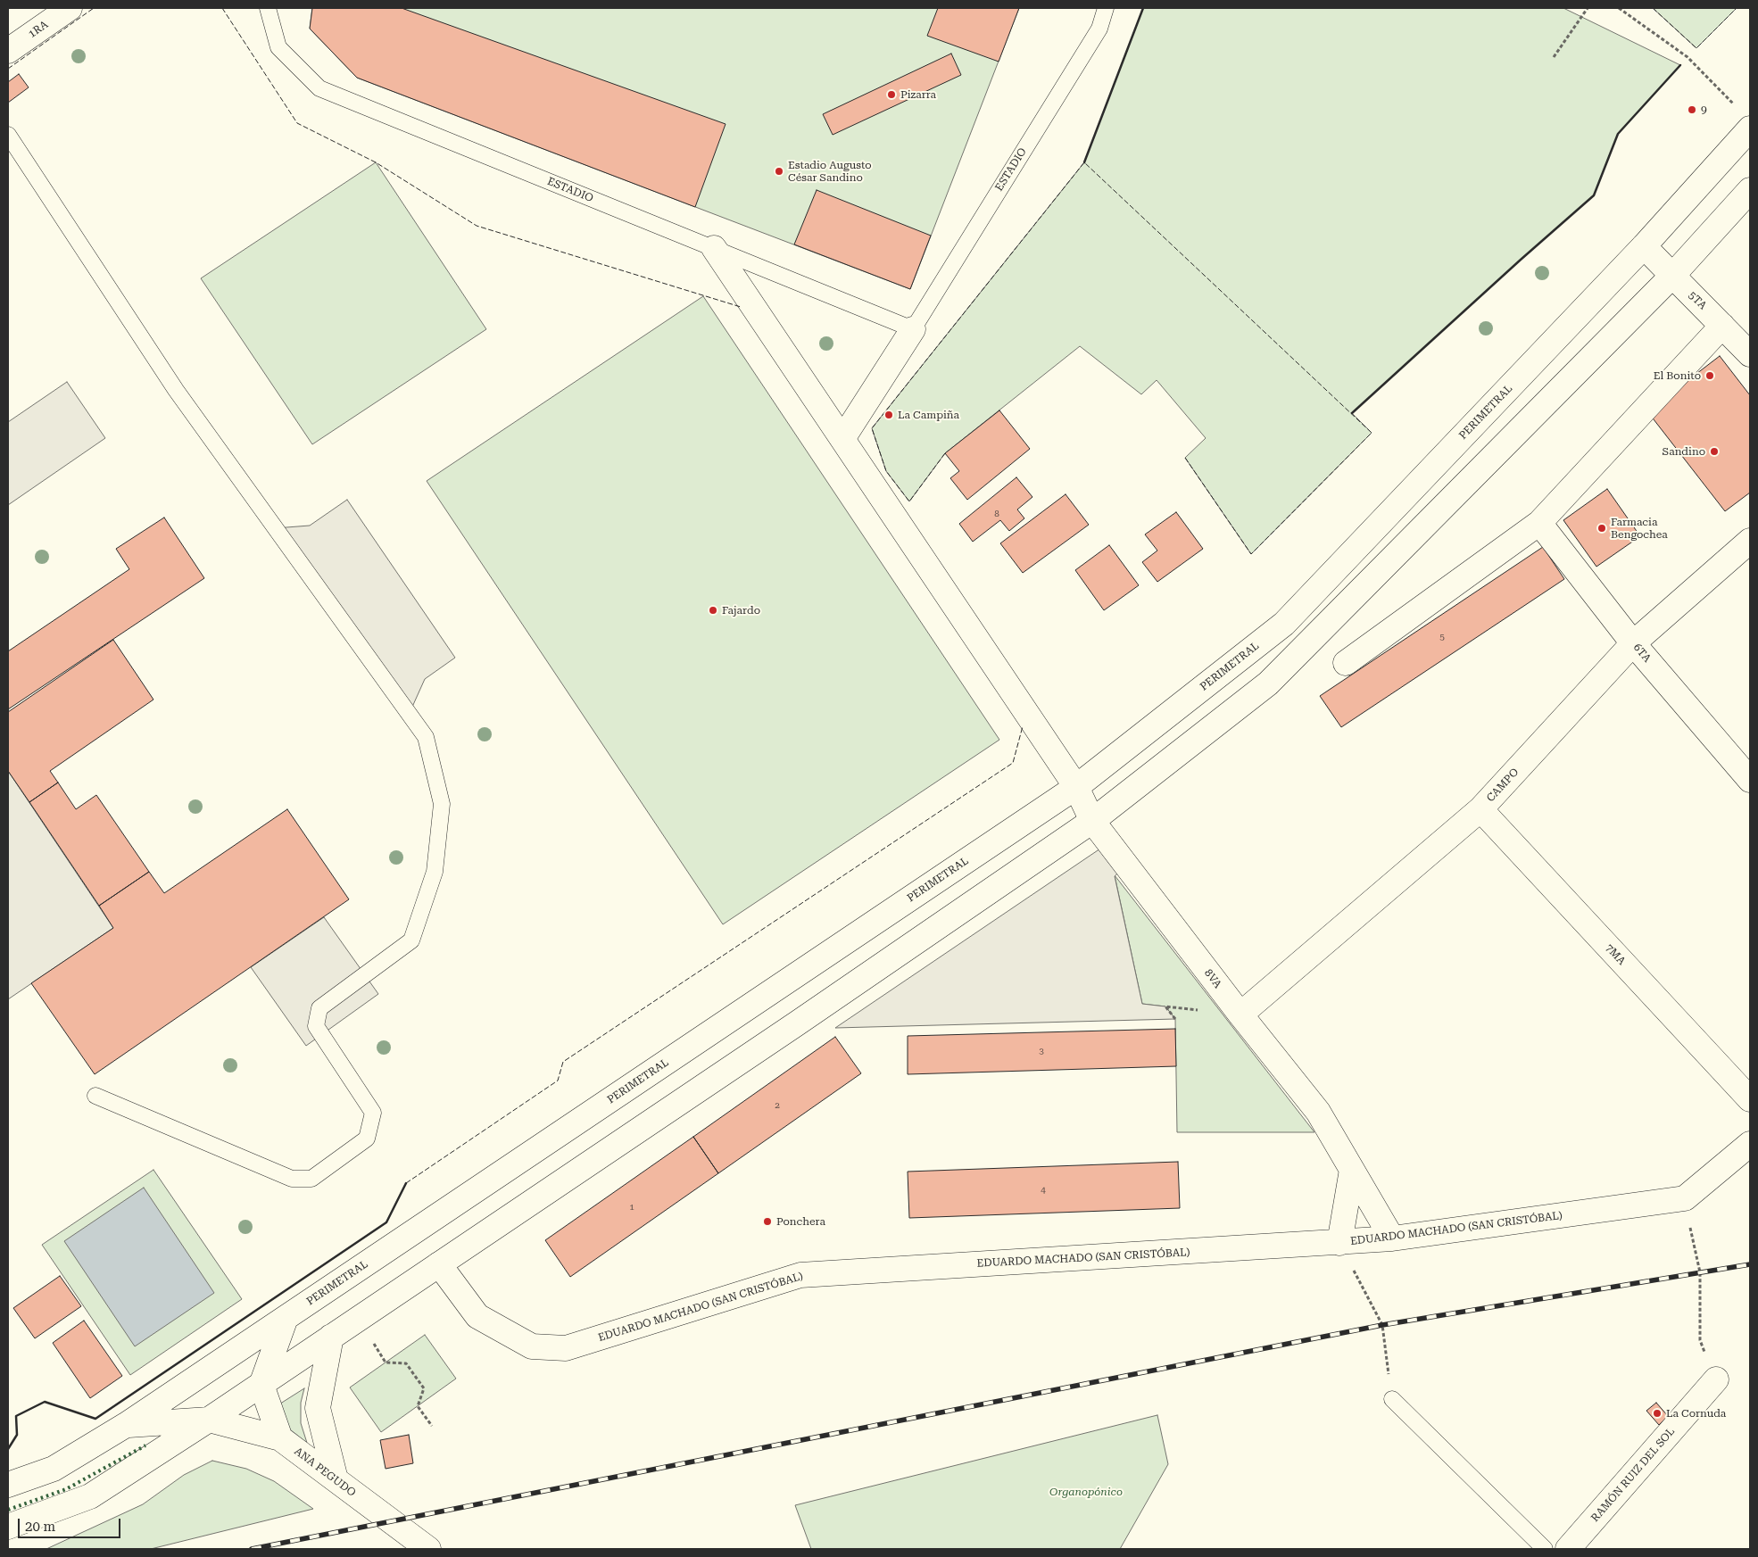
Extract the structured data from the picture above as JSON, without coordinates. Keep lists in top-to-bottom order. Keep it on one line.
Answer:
{"streets":{"street":["1RA","ESTADIO","5TA","PERIMETRAL","6TA","CAMPO","7MA","8VA","EDUARDO MACHADO (SAN CRISTÓBAL)","ANA PEGUDO","RAMÓN RUIZ DEL SOL"]},"crossings":[["ESTADIO","8VA"],["5TA","PERIMETRAL"],["PERIMETRAL","8VA"],["6TA","CAMPO"],["CAMPO","7MA"],["CAMPO","8VA"],["8VA","EDUARDO MACHADO (SAN CRISTÓBAL)"]],"parks":["Organopónico"],"places":["Pizarra","9","Estadio Augusto César Sandino","El Bonito","La Campiña","Sandino","Farmacia Bengochea","Fajardo","Ponchera","La Cornuda"],"house_numbers":["8","5","3","2","4","1"],"scale_bar":"20 m"}
